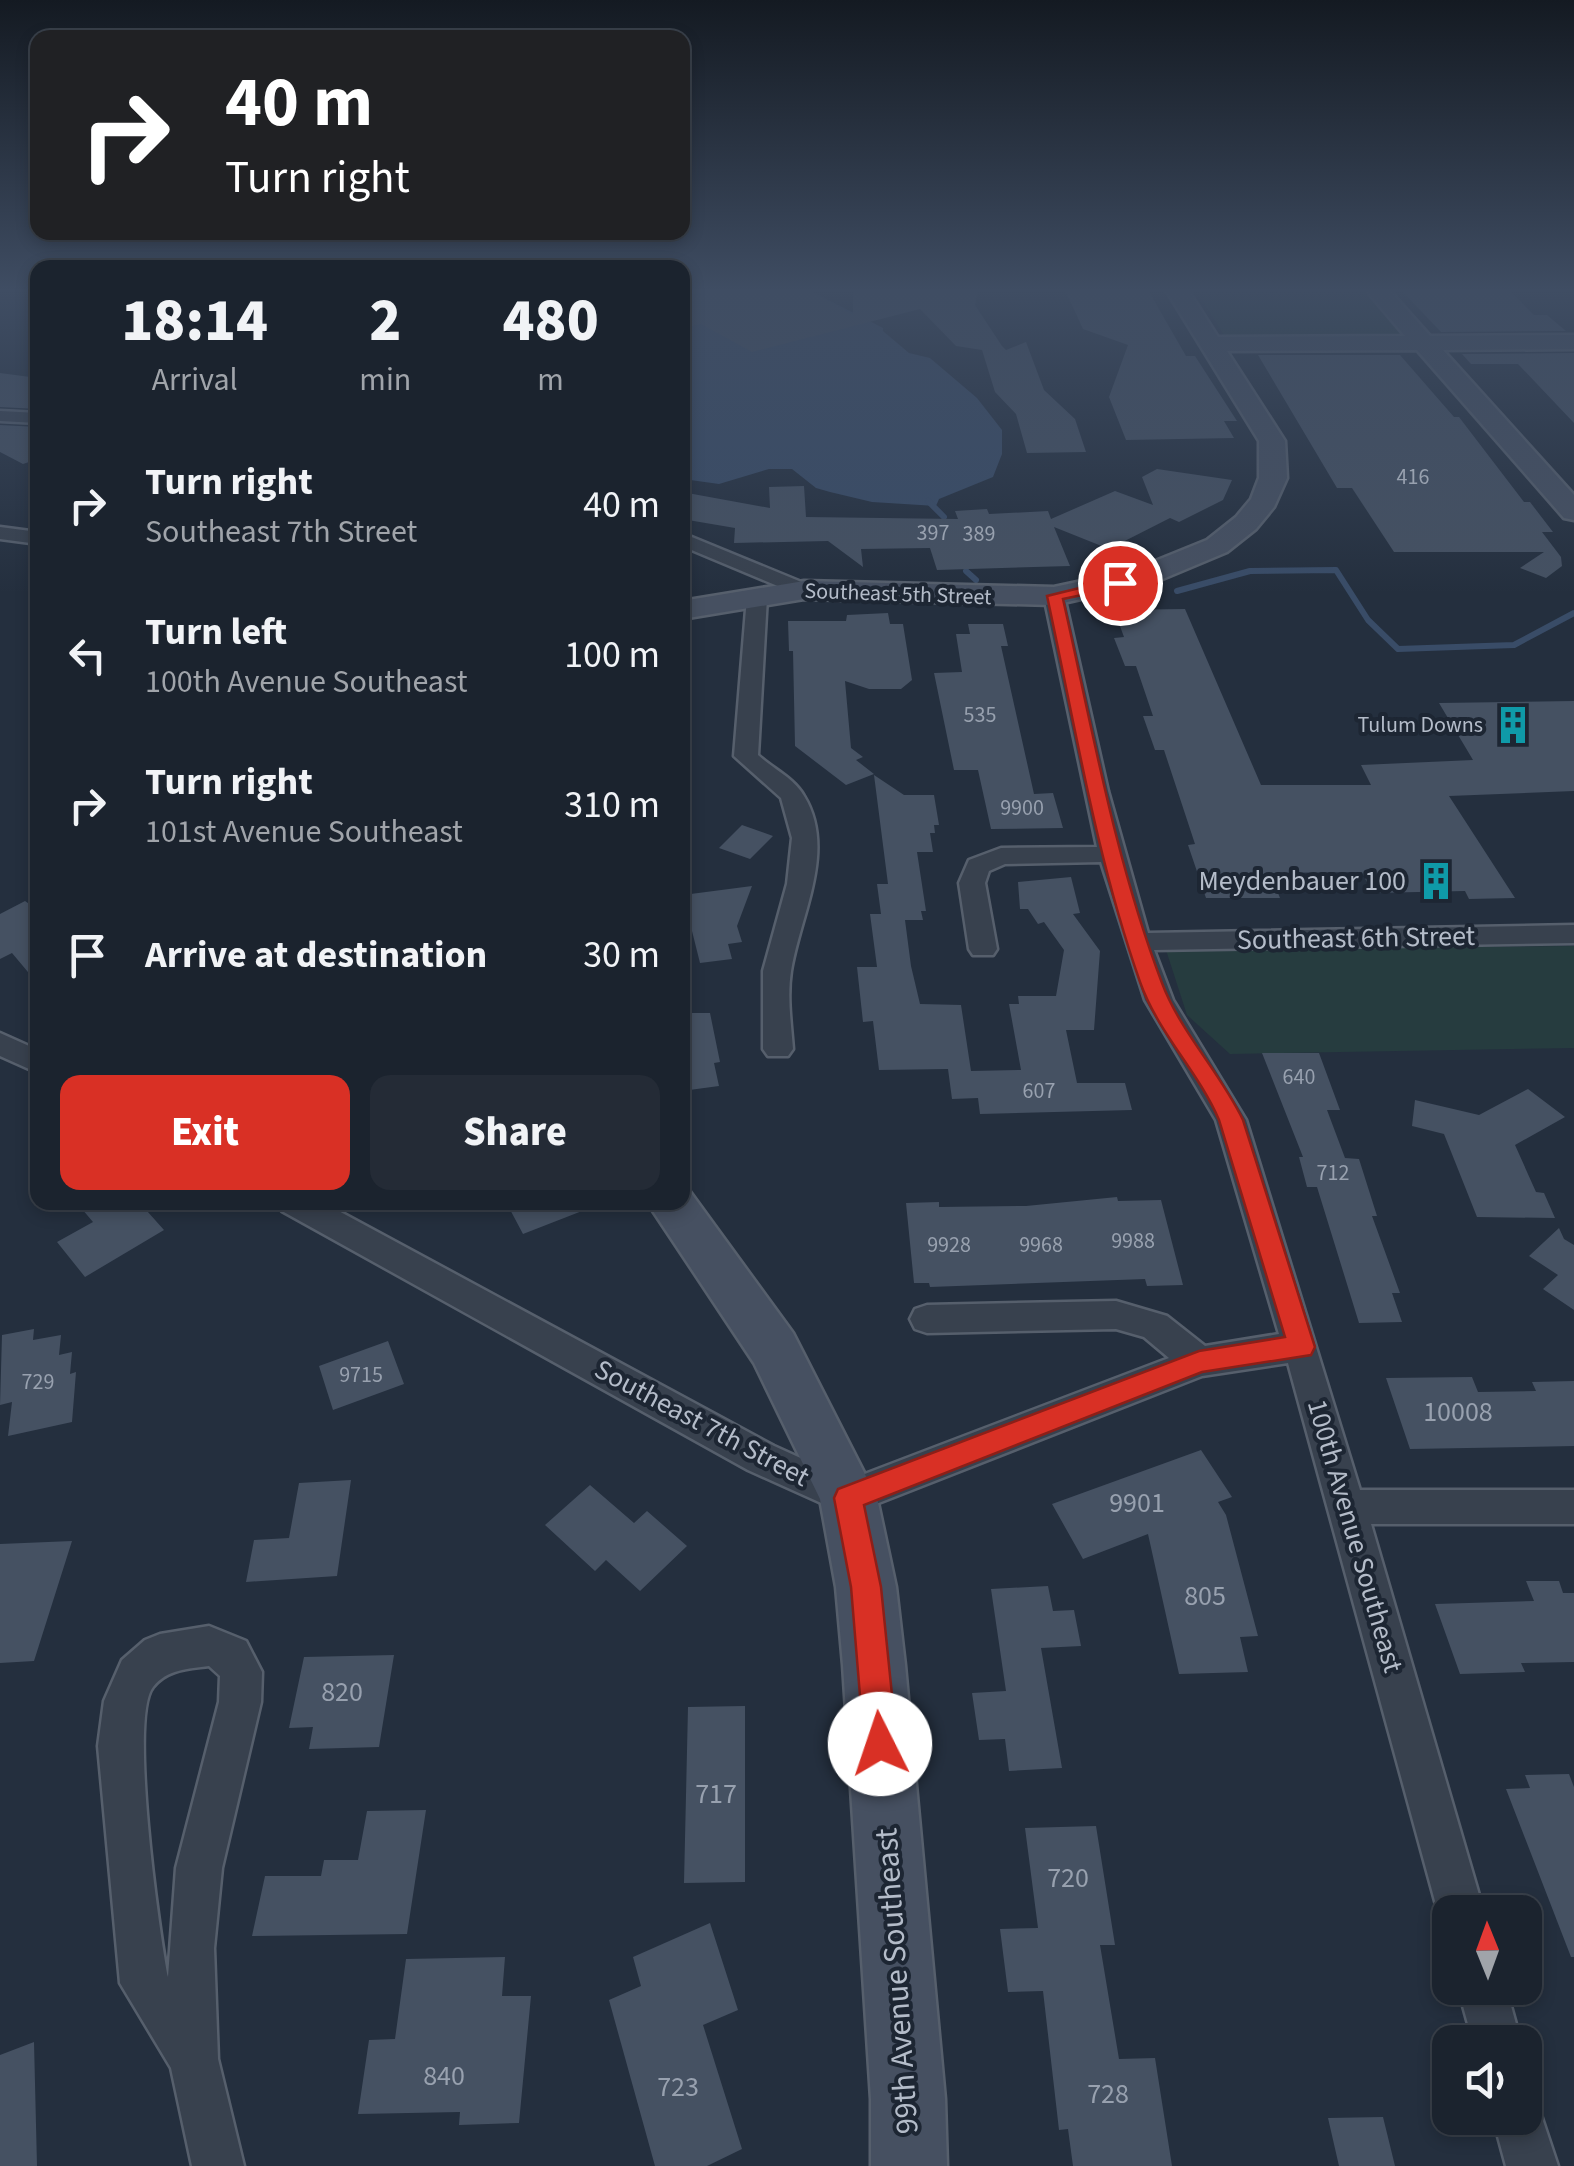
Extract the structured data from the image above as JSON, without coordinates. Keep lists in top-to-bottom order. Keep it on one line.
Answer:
{"streets":{"street":["Southeast 5th Street","Southeast 6th Street","Southeast 7th Street","100th Avenue Southeast","99th Avenue Southeast"]},"crossings":[["Southeast 5th Street","100th Avenue Southeast"],["Southeast 6th Street","100th Avenue Southeast"],["Southeast 7th Street","99th Avenue Southeast"]],"places":{"building":["Tulum Downs","Meydenbauer 100"]},"house_numbers":["416","397","389","535","9900","640","607","712","9988","9928","9968","9715","729","10008","9901","805","820","717","720","840","723","728"],"north":"top","page":{"turn":["40 m","Turn right"],"eta":["18:14","Arrival","2","min","480","m"],"list":[{"name":"Turn right","note":"Southeast 7th Street","value":"40 m"},{"name":"Turn left","note":"100th Avenue Southeast","value":"100 m"},{"name":"Turn right","note":"101st Avenue Southeast","value":"310 m"},{"name":"Arrive at destination","value":"30 m"}],"buttons":["Exit","Share"]}}
